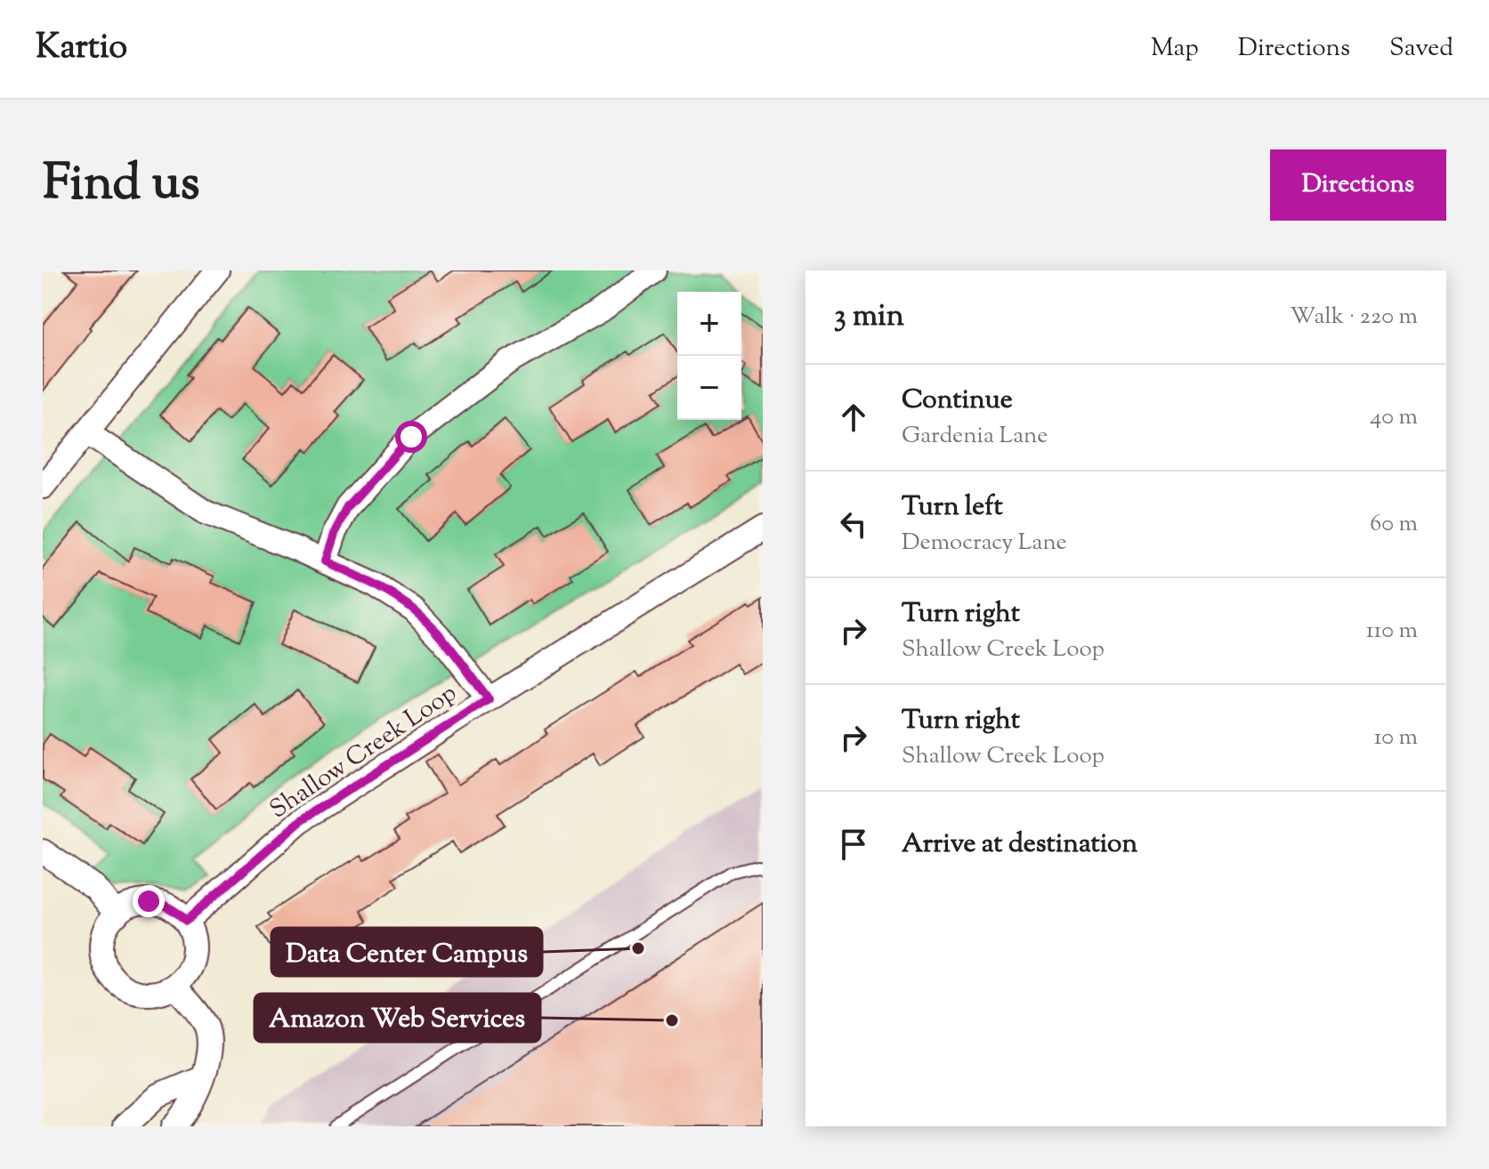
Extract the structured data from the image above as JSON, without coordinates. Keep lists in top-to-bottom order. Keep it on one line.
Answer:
{"streets":{"street":["Shallow Creek Loop"]},"places":["Data Center Campus","Amazon Web Services"],"page":{"header":"Kartio","nav":["Map","Directions","Saved"],"title":"Find us","buttons":"Directions","heading":["3 min","Walk · 220 m"],"map_buttons":["+","−"],"list":[["Continue","Gardenia Lane","40 m"],["Turn left","Democracy Lane","60 m"],["Turn right","Shallow Creek Loop","110 m"],["Turn right","Shallow Creek Loop","10 m"],"Arrive at destination"]}}
